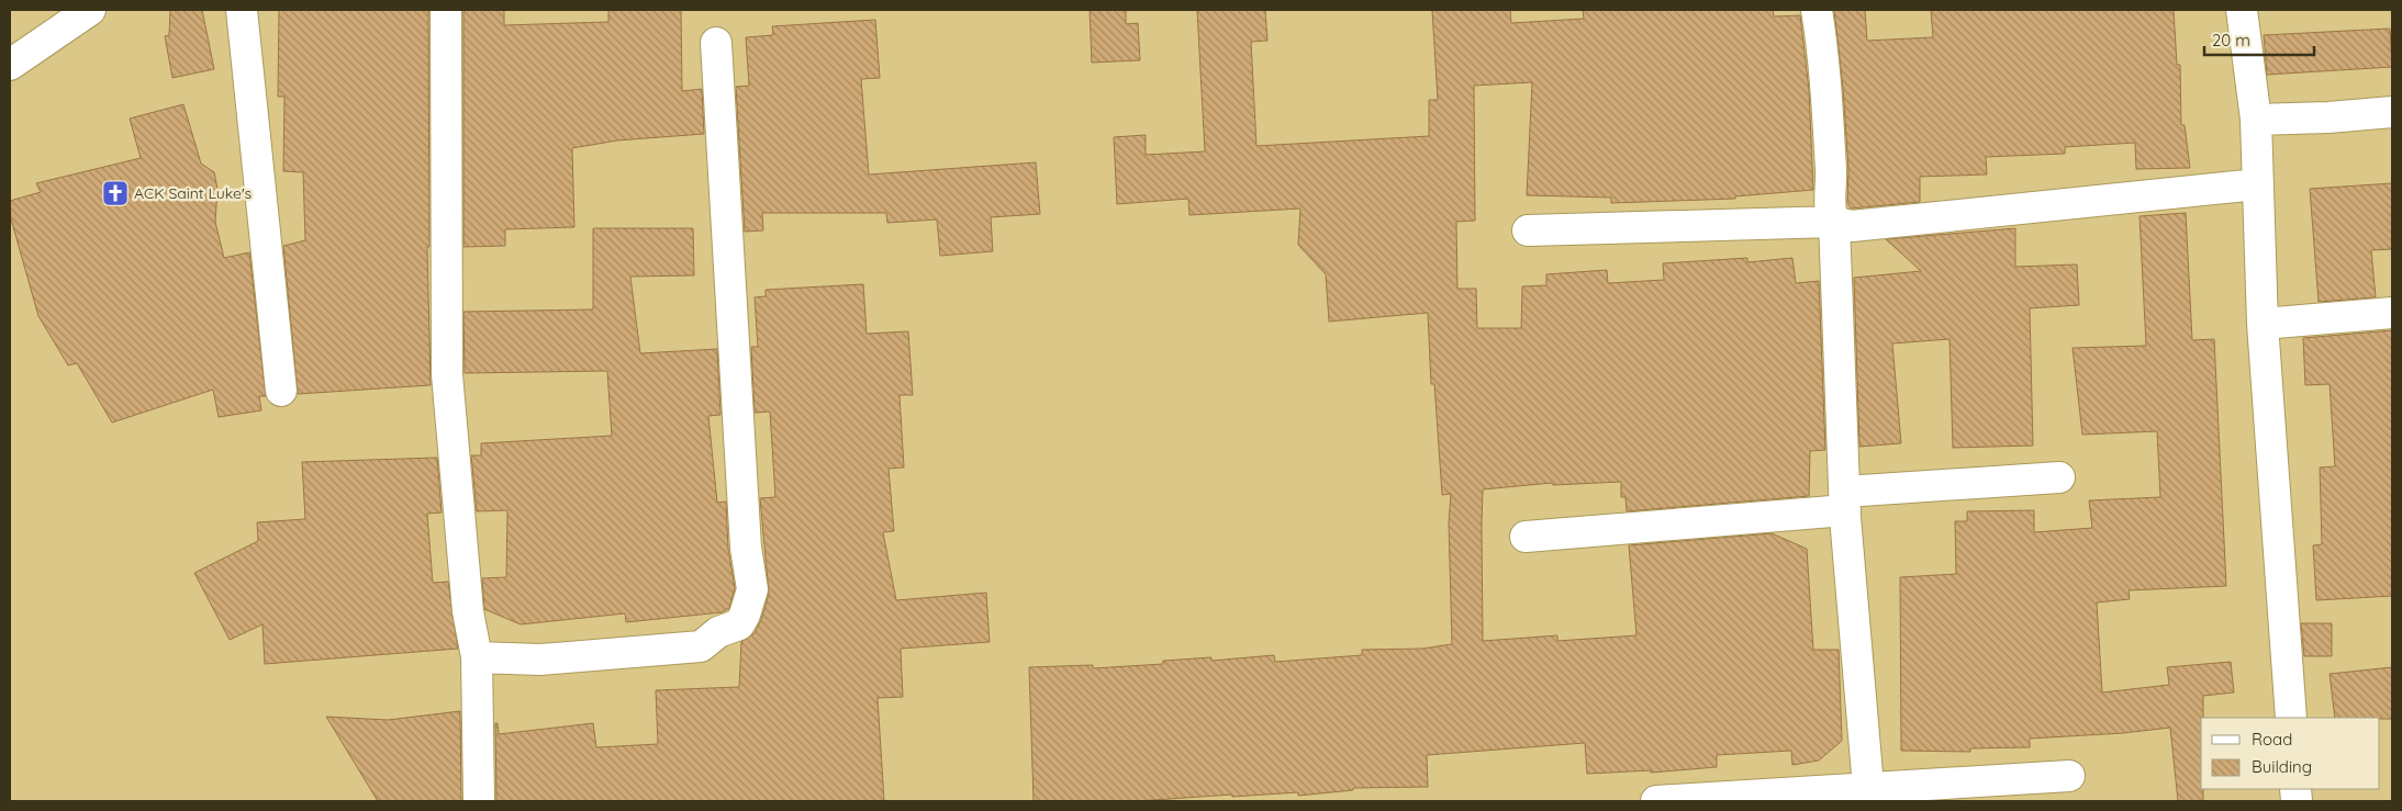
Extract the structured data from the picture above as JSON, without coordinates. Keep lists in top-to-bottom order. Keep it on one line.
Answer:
{"places":{"church":["ACK Saint Luke's"]},"legend":["Road","Building"],"scale_bar":"20 m"}
